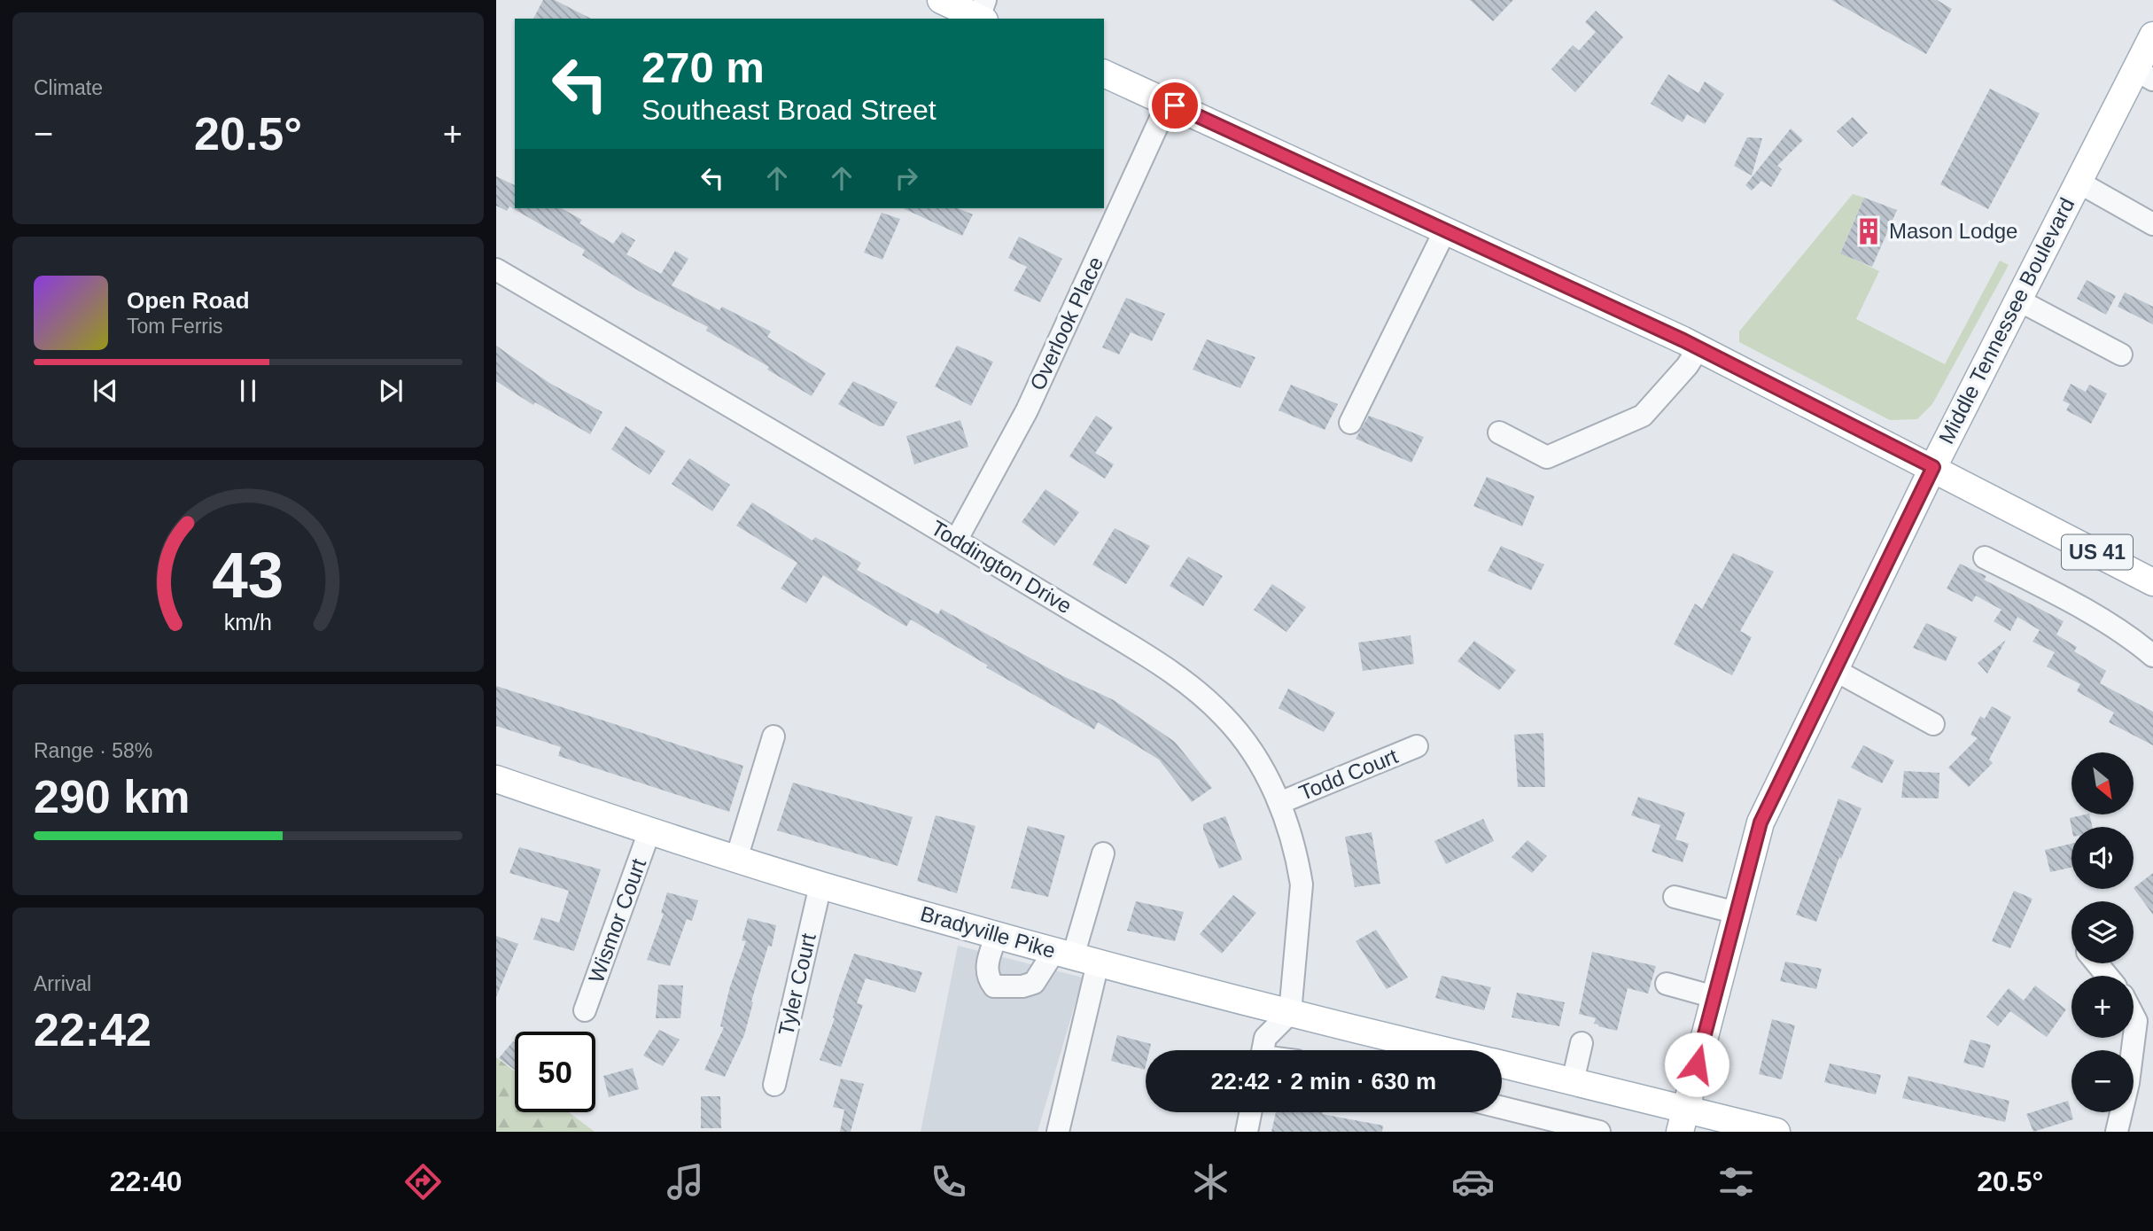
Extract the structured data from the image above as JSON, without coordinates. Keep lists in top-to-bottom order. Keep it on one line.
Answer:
{"streets":{"main road":["Middle Tennessee Boulevard","US 41","Bradyville Pike"],"street":["Overlook Place","Toddington Drive","Todd Court","Wismor Court","Tyler Court"]},"crossings":[["Middle Tennessee Boulevard","US 41"],["Middle Tennessee Boulevard","Bradyville Pike"],["Overlook Place","US 41"],["Overlook Place","Toddington Drive"],["Toddington Drive","Todd Court"],["Toddington Drive","Bradyville Pike"],["Wismor Court","Bradyville Pike"],["Bradyville Pike","Tyler Court"]],"places":{"building":["Mason Lodge"]},"north":"bottom right","page":{"tile":["Climate",["Range · 58%","290 km"],["Arrival","22:42"]],"turn":["270 m","Southeast Broad Street"],"heat":["−","20.5°","+"],"song":["Open Road","Tom Ferris"],"map_buttons":["+","−"],"limit":"50","trip":"22:42 · 2 min · 630 m","tabs":["22:40","20.5°"],"gauge":["43","km/h"]}}
